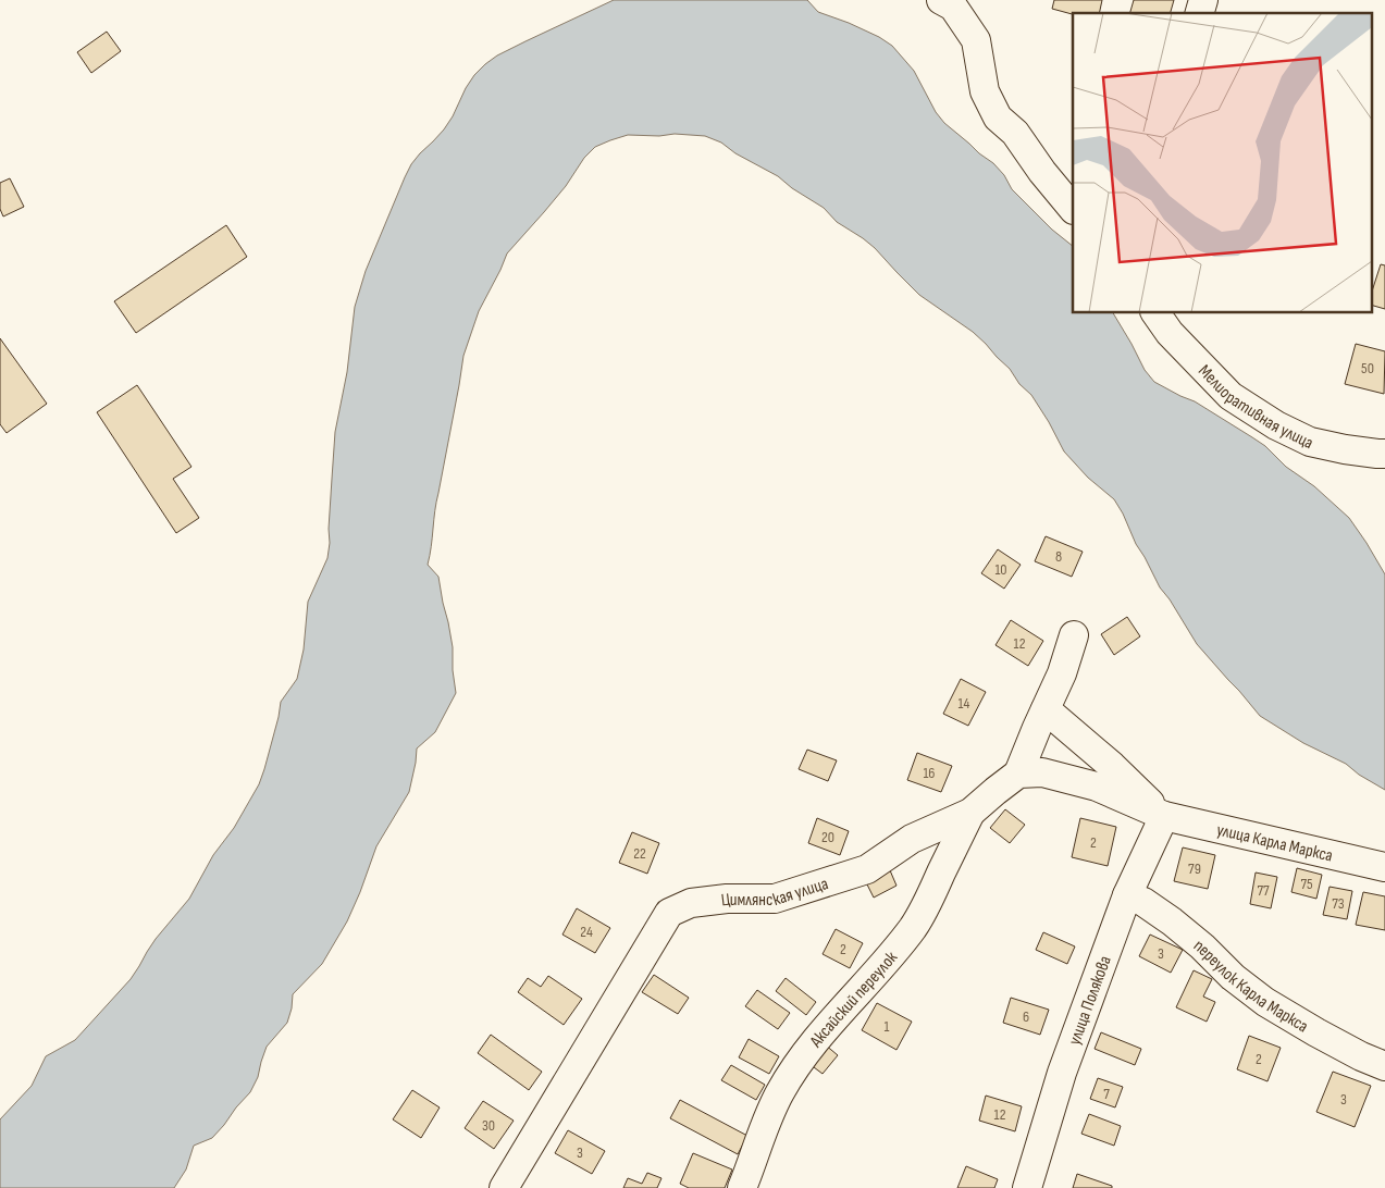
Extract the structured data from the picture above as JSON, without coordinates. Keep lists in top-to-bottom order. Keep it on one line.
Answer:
{"streets":{"street":["Мелиоративная улица","улица Карла Маркса","Цимлянская улица","переулок Карла Маркса","Аксайский переулок","улица Полякова"]},"crossings":[["улица Карла Маркса","улица Полякова"],["Цимлянская улица","Аксайский переулок"],["переулок Карла Маркса","улица Полякова"]],"house_numbers":["50","8","10","12","14","16","20","2","22","79","75","77","73","24","2","3","6","1","2","7","3","12","30","3"]}
